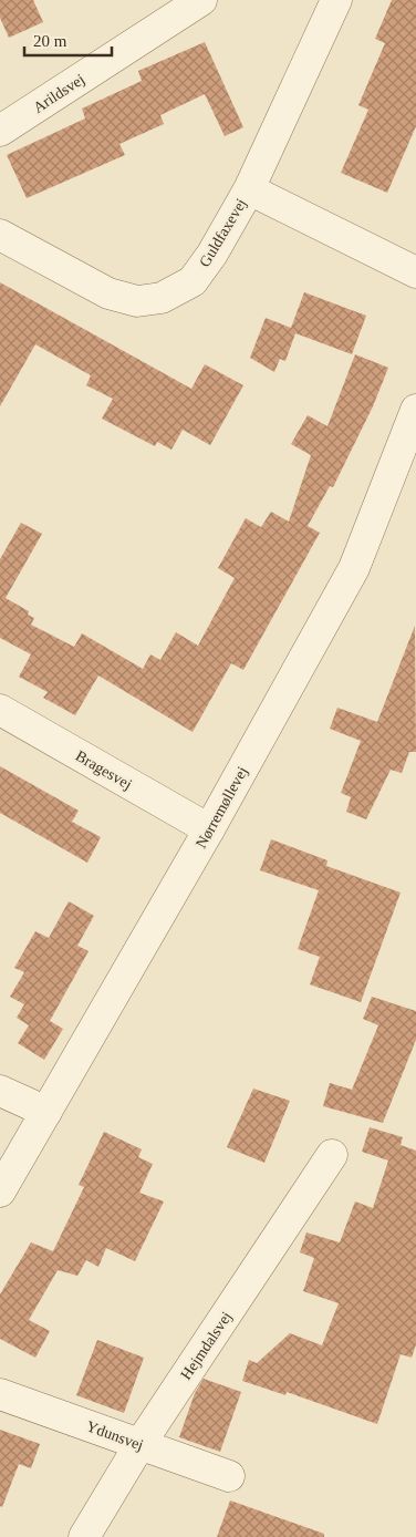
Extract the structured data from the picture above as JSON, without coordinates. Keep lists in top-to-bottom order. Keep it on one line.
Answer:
{"streets":{"street":["Arildsvej","Guldfaxevej","Bragesvej","Nørremøllevej","Hejmdalsvej","Ydunsvej"]},"crossings":[["Bragesvej","Nørremøllevej"],["Hejmdalsvej","Ydunsvej"]],"scale_bar":"20 m"}
